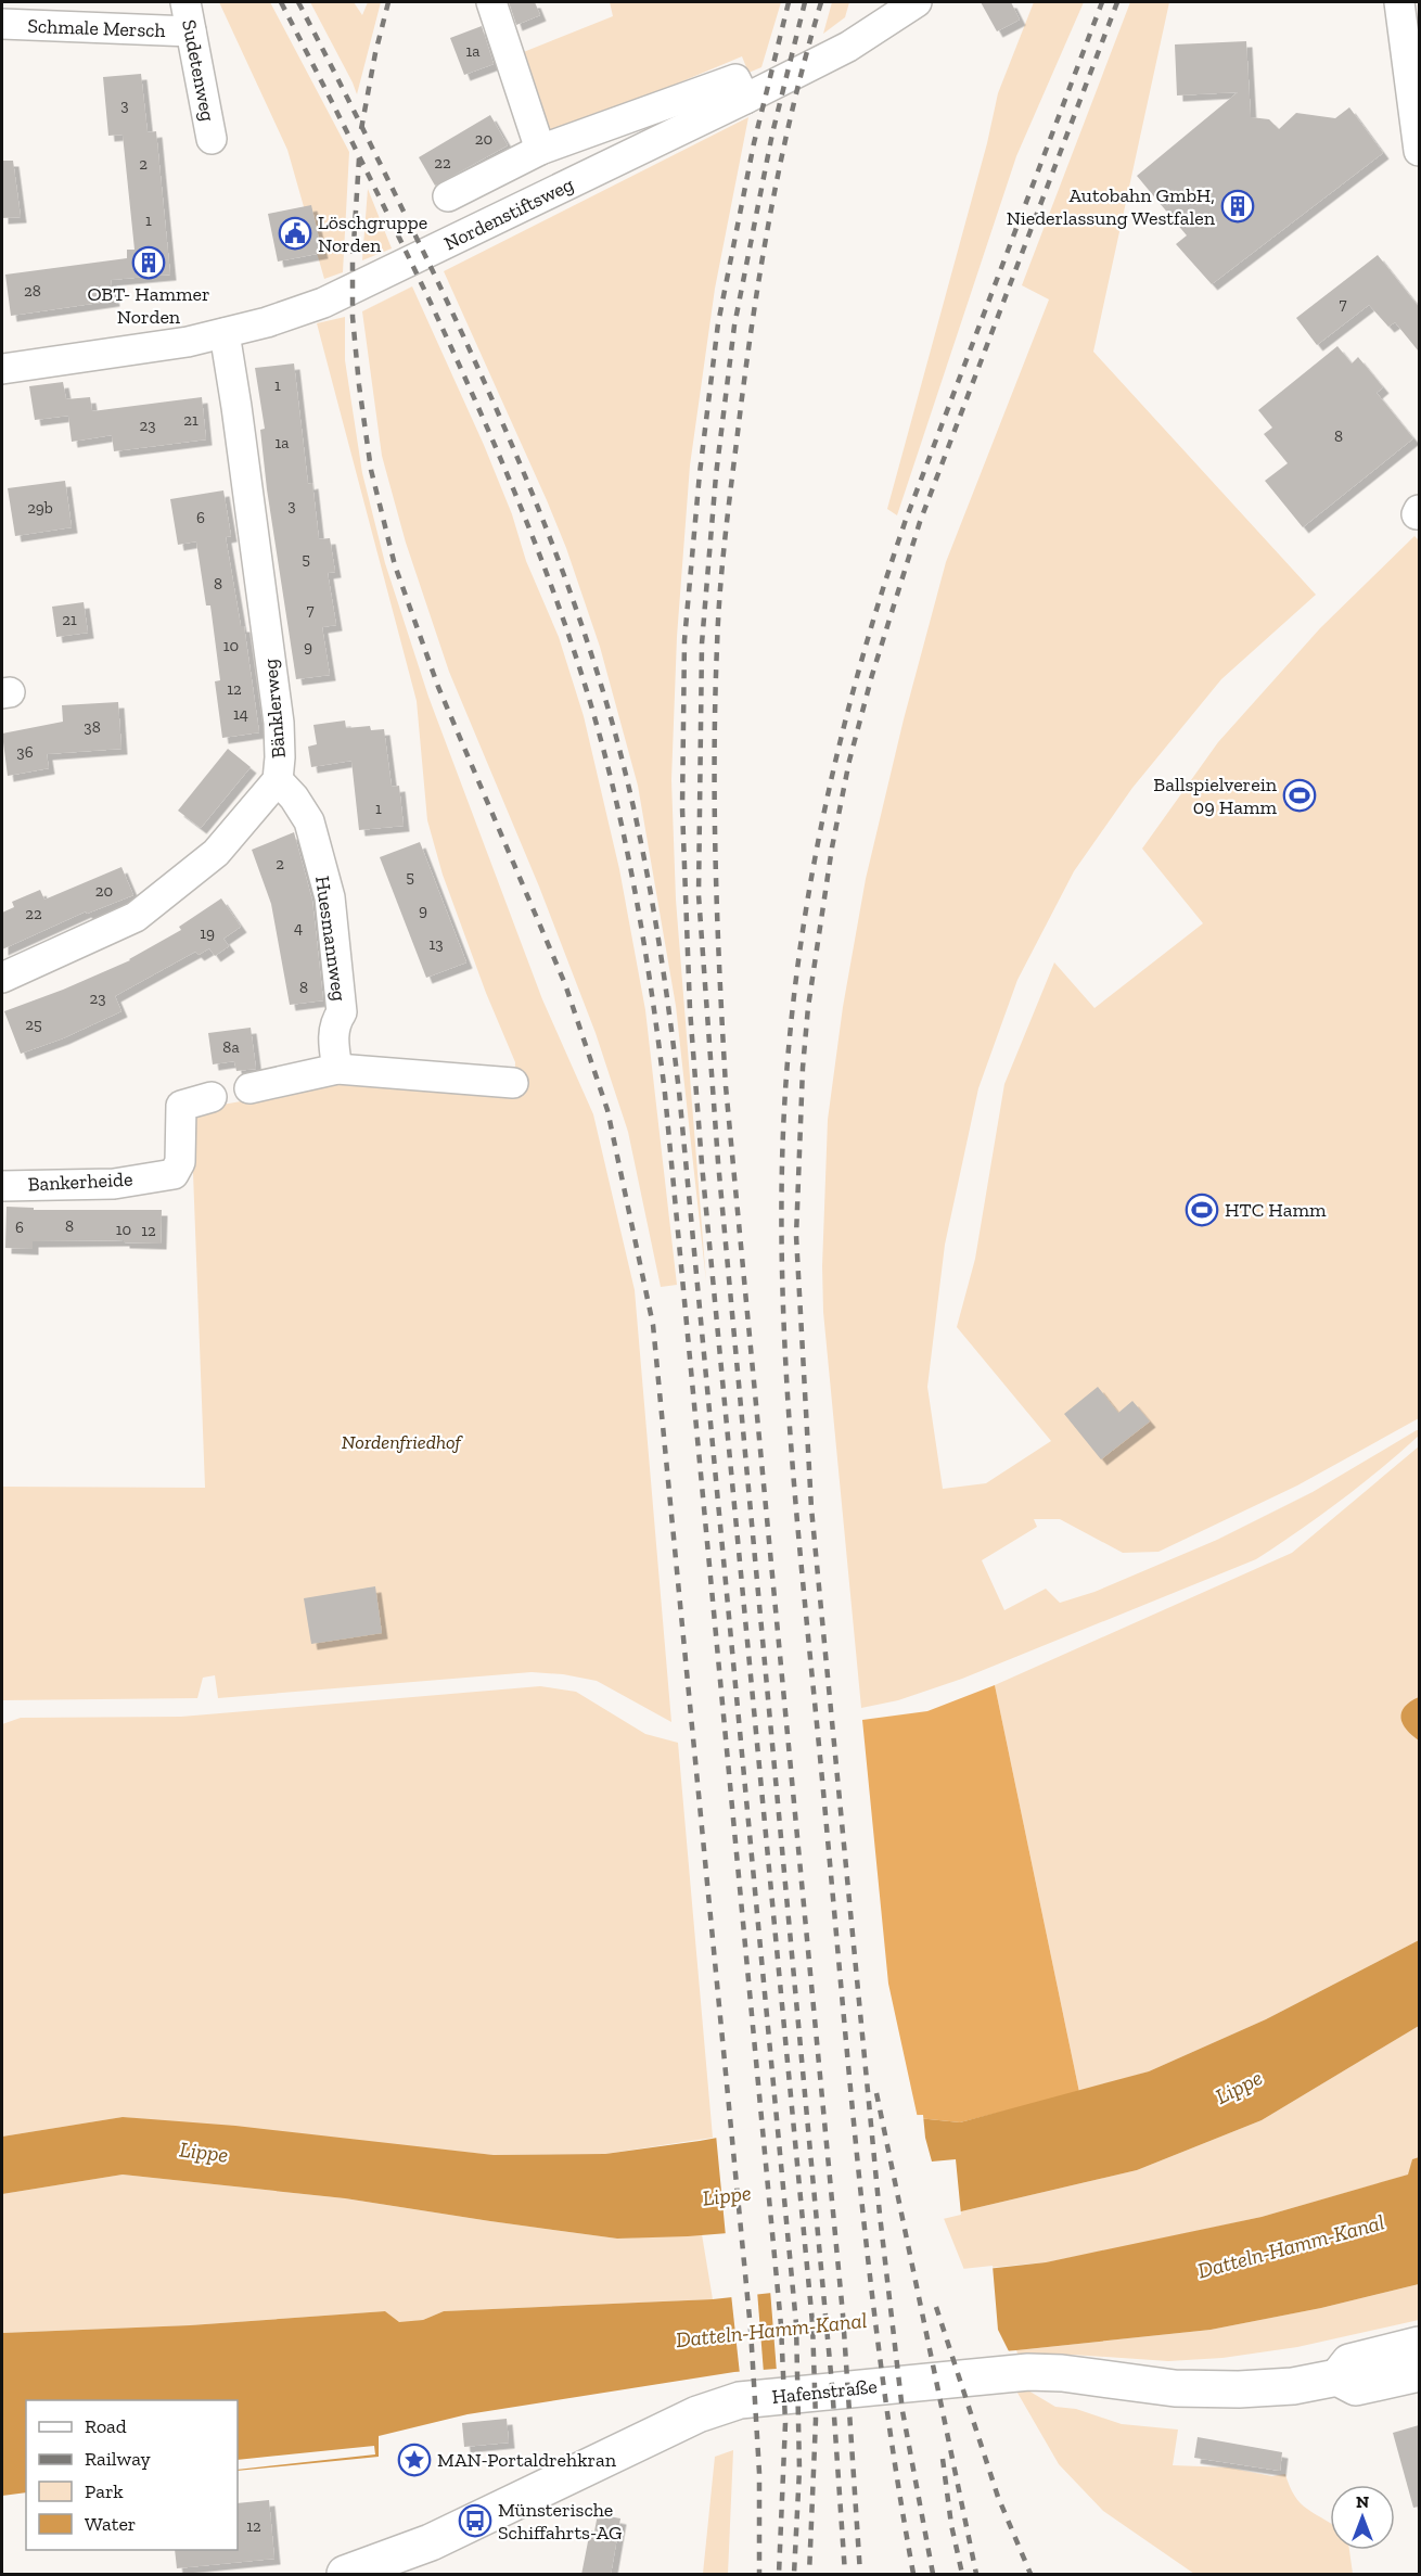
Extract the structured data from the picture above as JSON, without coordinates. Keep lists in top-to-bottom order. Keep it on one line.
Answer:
{"streets":{"main road":["Hafenstraße"],"street":["Schmale Mersch","Sudetenweg","Nordenstiftsweg","Bänklerweg","Huesmannweg","Bankerheide"]},"crossings":[["Schmale Mersch","Sudetenweg"],["Nordenstiftsweg","Bänklerweg"],["Bänklerweg","Huesmannweg"]],"water":["Lippe","Datteln-Hamm-Kanal"],"parks":["Nordenfriedhof"],"places":{"building":["Autobahn GmbH, Niederlassung Westfalen","OBT- Hammer Norden"],"public building":["Löschgruppe Norden"],"sports":["Ballspielverein 09 Hamm","HTC Hamm"],"place":["MAN-Portaldrehkran"],"bus stop":["Münsterische Schiffahrts-AG"]},"house_numbers":["1a","3","20","22","2","1","28","7","1","21","23","8","1a","3","29b","6","5","8","7","21","10","9","12","14","38","36","1","2","5","20","9","22","4","19","13","8","23","25","8a","8","6","10","12","12"],"legend":["Road","Railway","Park","Water"],"north":"top"}
